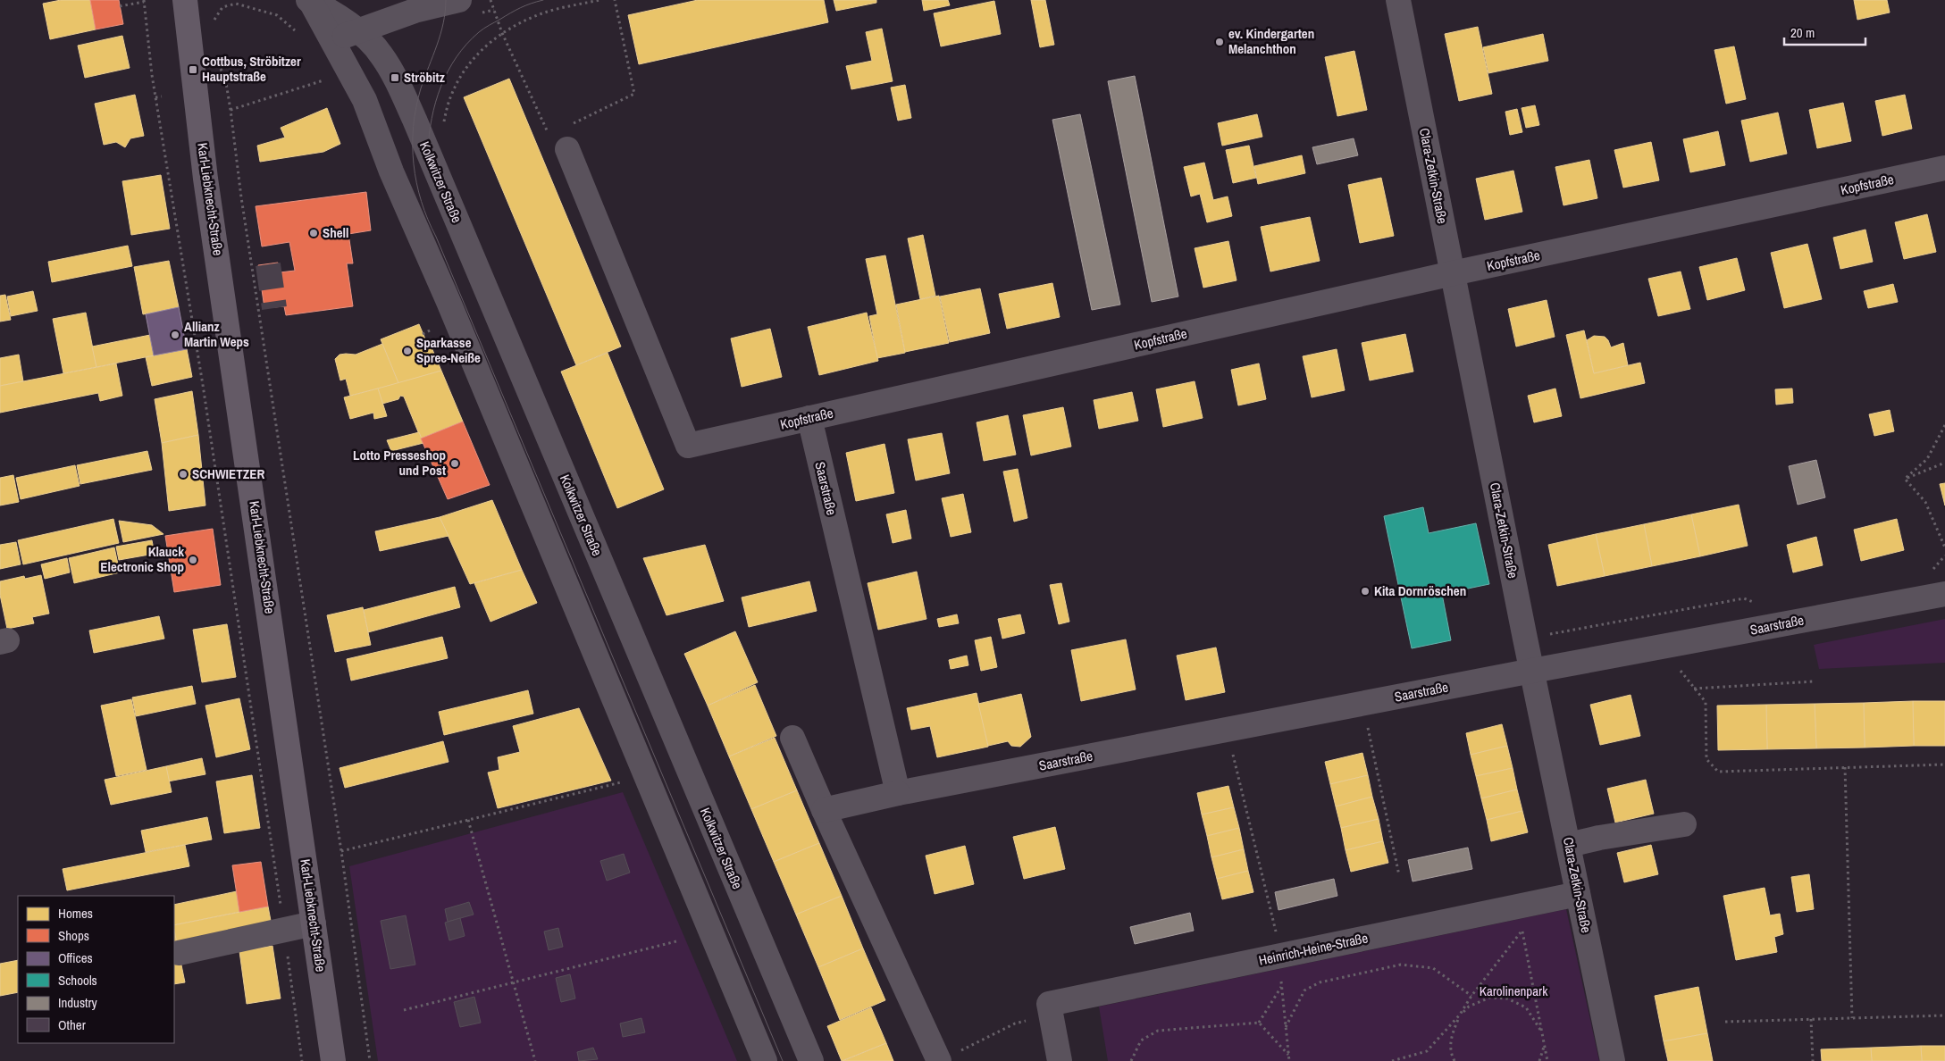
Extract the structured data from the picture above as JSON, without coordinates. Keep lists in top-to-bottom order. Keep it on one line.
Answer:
{"streets":{"main road":["Karl-Liebknecht-Straße"],"street":["Clara-Zetkin-Straße","Kolkwitzer Straße","Kopfstraße","Saarstraße","Heinrich-Heine-Straße"]},"crossings":[["Clara-Zetkin-Straße","Kopfstraße"],["Clara-Zetkin-Straße","Saarstraße"],["Clara-Zetkin-Straße","Heinrich-Heine-Straße"],["Kopfstraße","Saarstraße"]],"parks":["Karolinenpark"],"places":{"other":["ev. Kindergarten Melanchthon","Shell","Allianz Martin Weps","Sparkasse Spree-Neiße","Lotto Presseshop und Post","SCHWIETZER","Klauck Electronic Shop","Kita Dornröschen"],"transit":["Cottbus, Ströbitzer Hauptstraße","Ströbitz"]},"legend":["Homes","Shops","Offices","Schools","Industry","Other"],"scale_bar":"20 m"}
